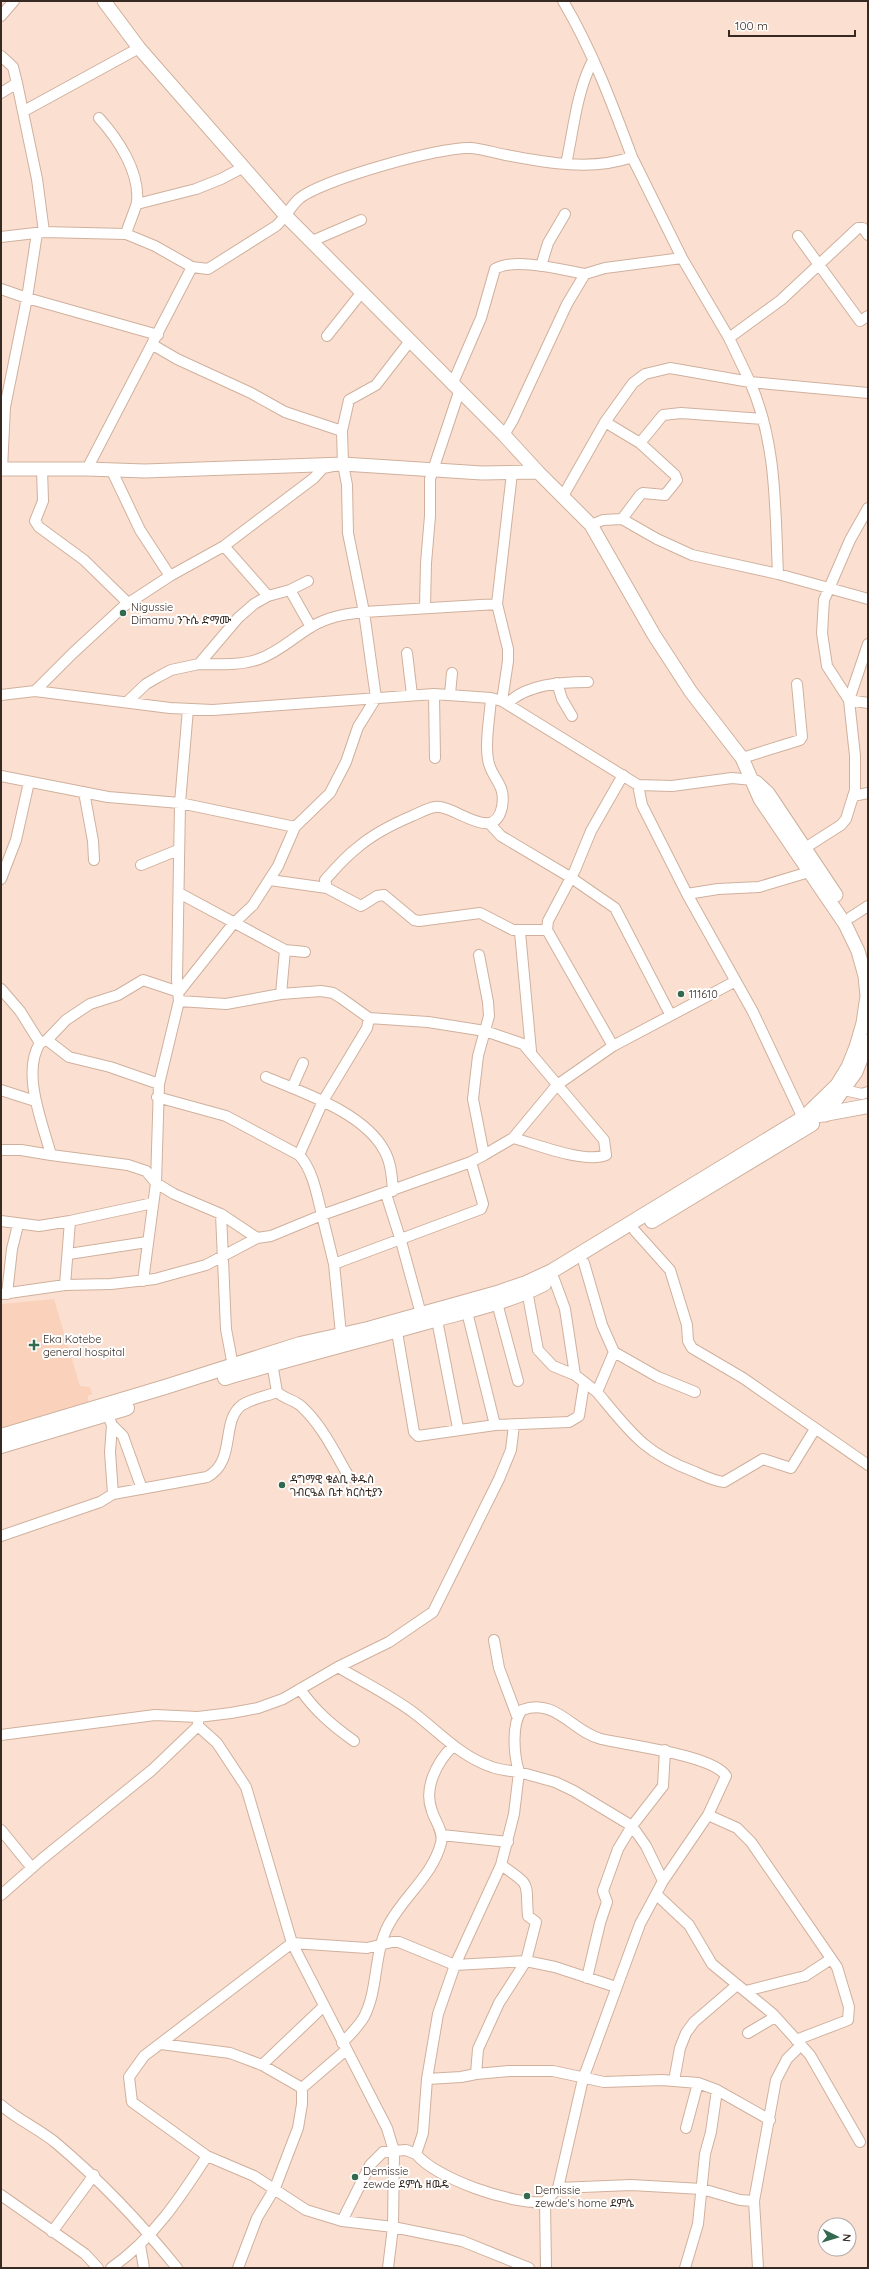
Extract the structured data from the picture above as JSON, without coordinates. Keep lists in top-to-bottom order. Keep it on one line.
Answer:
{"places":{"other":["Nigussie Dimamu ንጉሴ ድማሙ","111610","ዳግማዊ ቁልቢ ቅዱስ ገብርዔል ቤተ ክርስቲያን","Demissie zewde ደምሴ ዘዉዴ","Demissie zewde's home ደምሴ"],"health":["Eka Kotebe general hospital"]},"scale_bar":"100 m","north":"right"}
